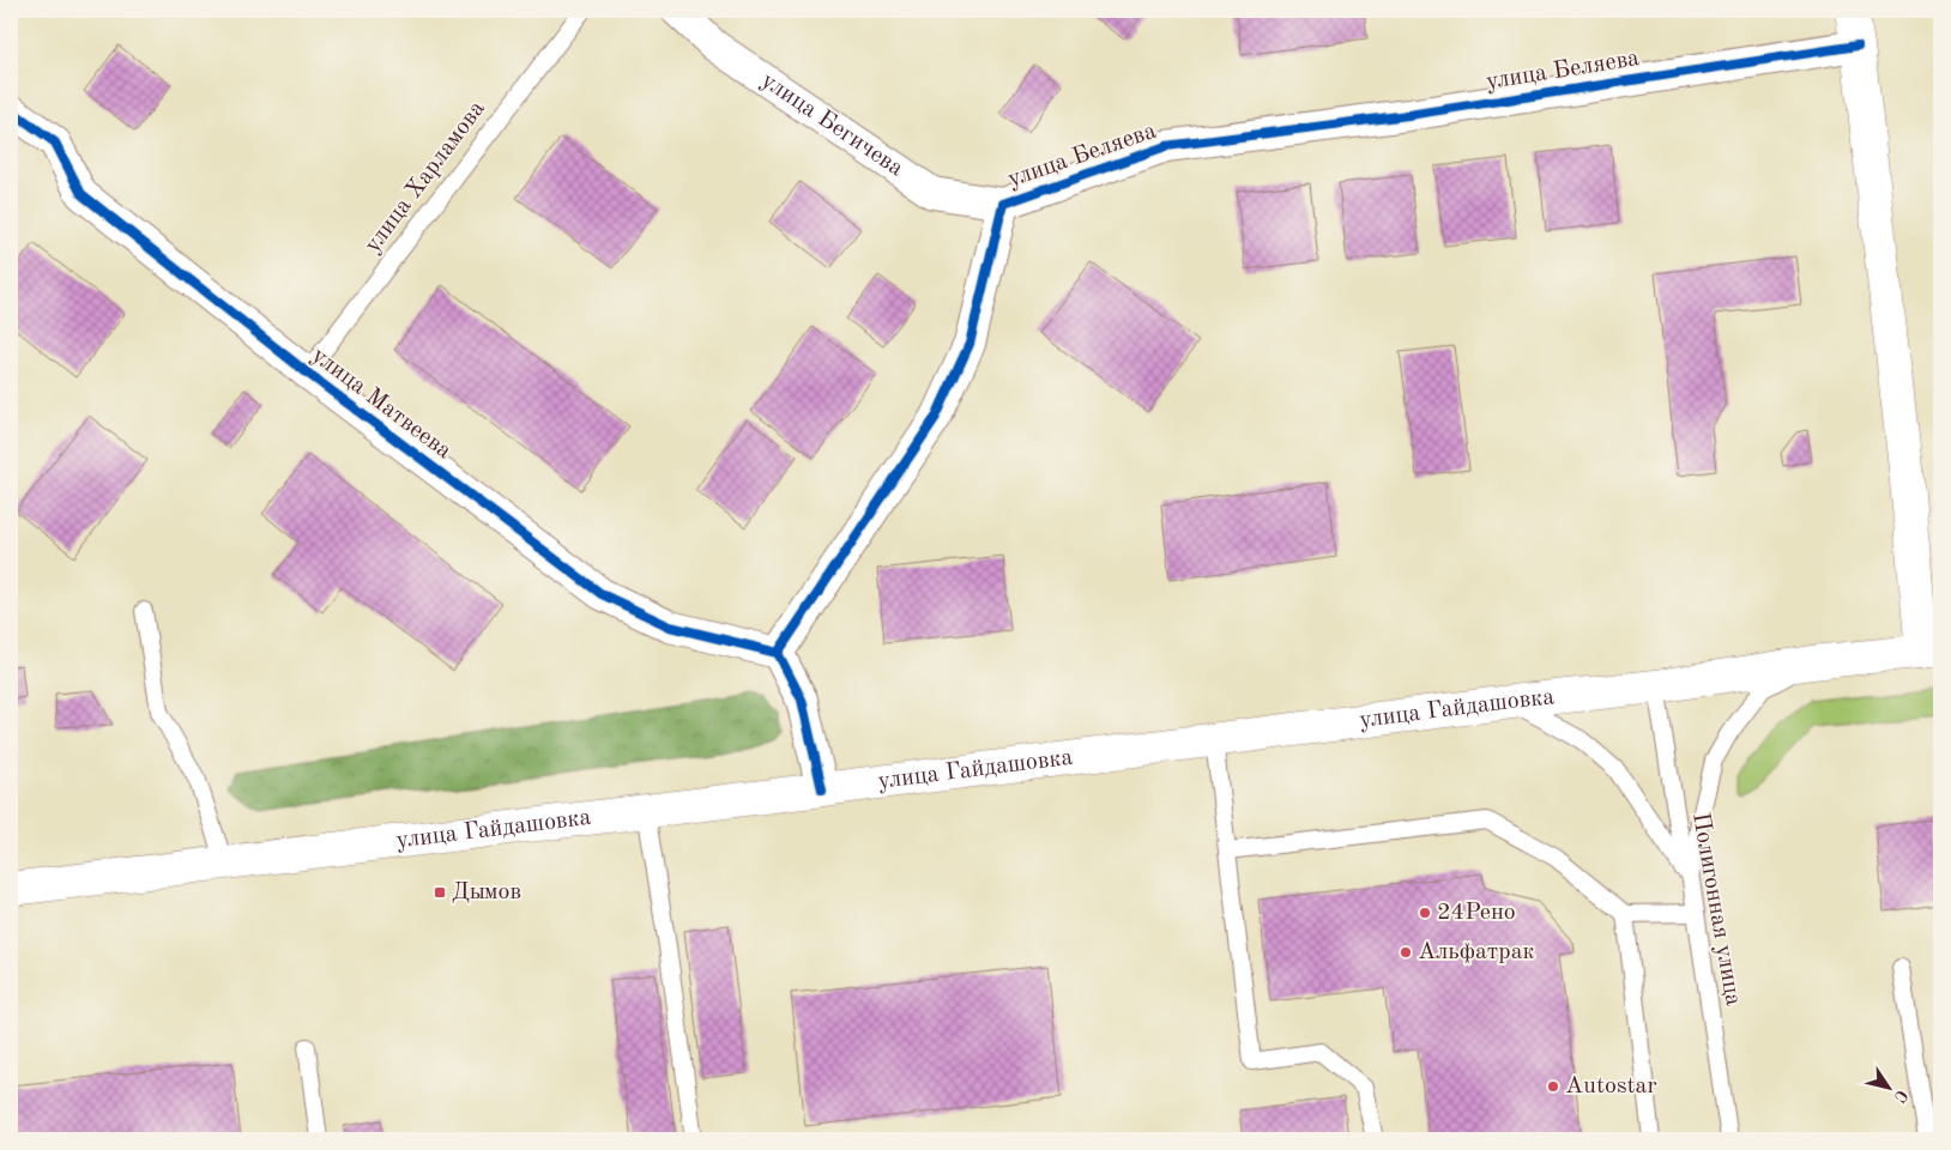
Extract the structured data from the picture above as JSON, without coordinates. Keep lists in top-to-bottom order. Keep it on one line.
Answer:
{"streets":{"main road":["улица Гайдашовка"],"street":["улица Беляева","улица Бегичева","улица Матвеева"],"lane":["улица Харламова","Полигонная улица"]},"crossings":[["улица Беляева","улица Бегичева"],["улица Беляева","улица Матвеева"],["улица Харламова","улица Матвеева"],["улица Гайдашовка","Полигонная улица"]],"places":{"transit":["Дымов"],"other":["24Рено","Альфатрак","Autostar"]},"north":"bottom right"}
